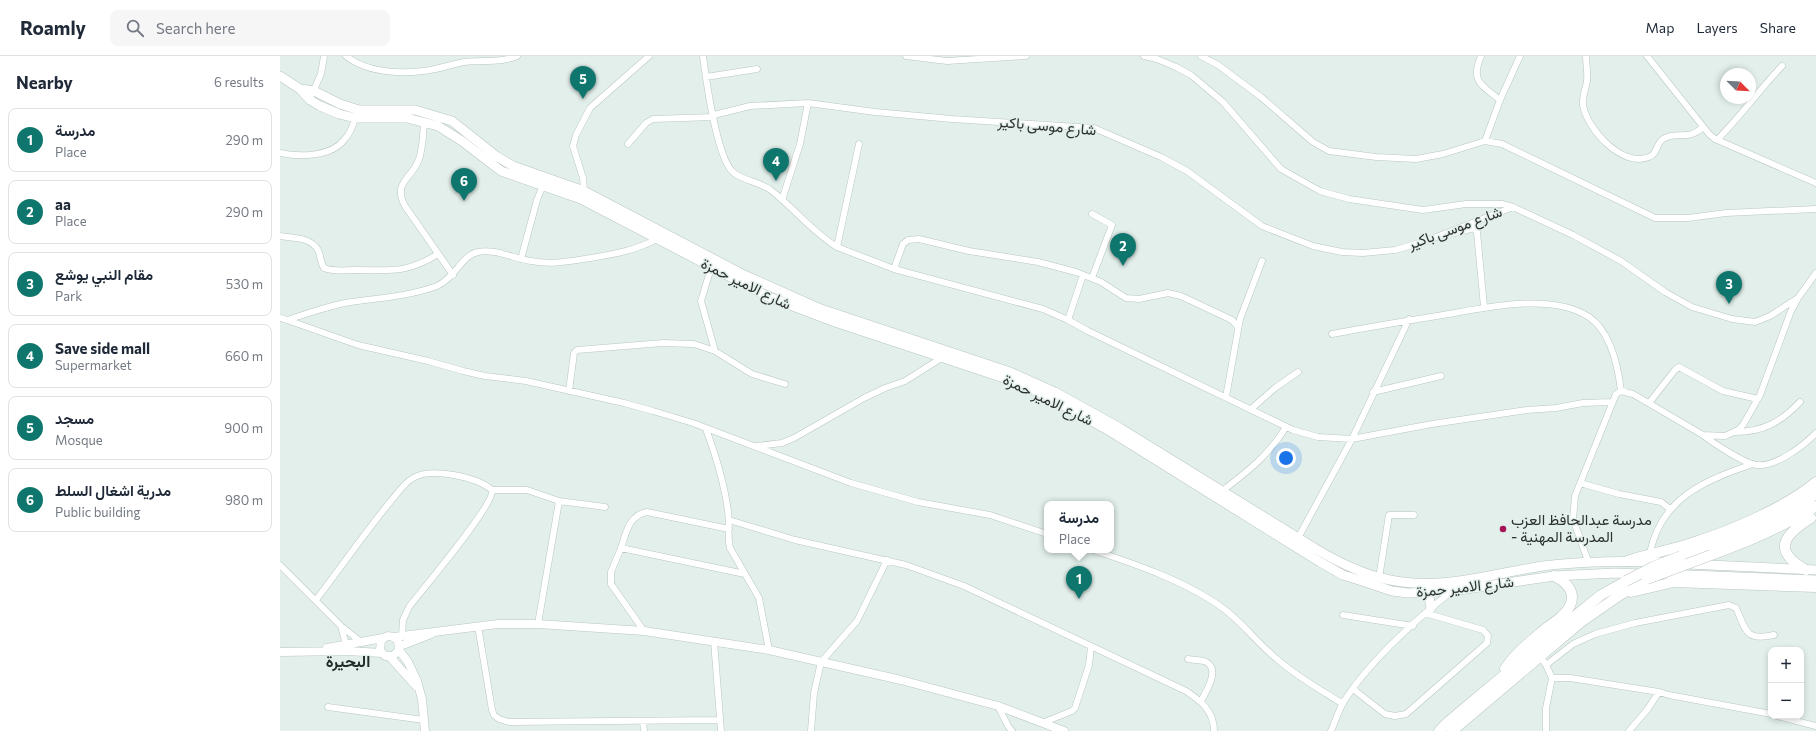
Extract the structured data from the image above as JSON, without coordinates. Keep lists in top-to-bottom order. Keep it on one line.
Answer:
{"streets":{"main road":["شارع الامير حمزة"],"street":["شارع موسى باكير"]},"districts":["البحيرة"],"places":["مدرسة عبدالحافظ العزب - المدرسة المهنية"],"north":"bottom right","page":{"header":"Roamly","search":"Search here","nav":["Map","Layers","Share"],"heading":["Nearby","6 results"],"pins":["5","4","6","2","3","1"],"list":[{"mark":"1","name":"مدرسة","note":"Place","value":"290 m"},{"mark":"2","name":"aa","note":"Place","value":"290 m"},{"mark":"3","name":"مقام النبي يوشع","note":"Park","value":"530 m"},{"mark":"4","name":"Save side mall","note":"Supermarket","value":"660 m"},{"mark":"5","name":"مسجد","note":"Mosque","value":"900 m"},{"mark":"6","name":"مدرية اشغال السلط","note":"Public building","value":"980 m"}],"popup":["مدرسة","Place"],"map_buttons":["+","−"]}}
